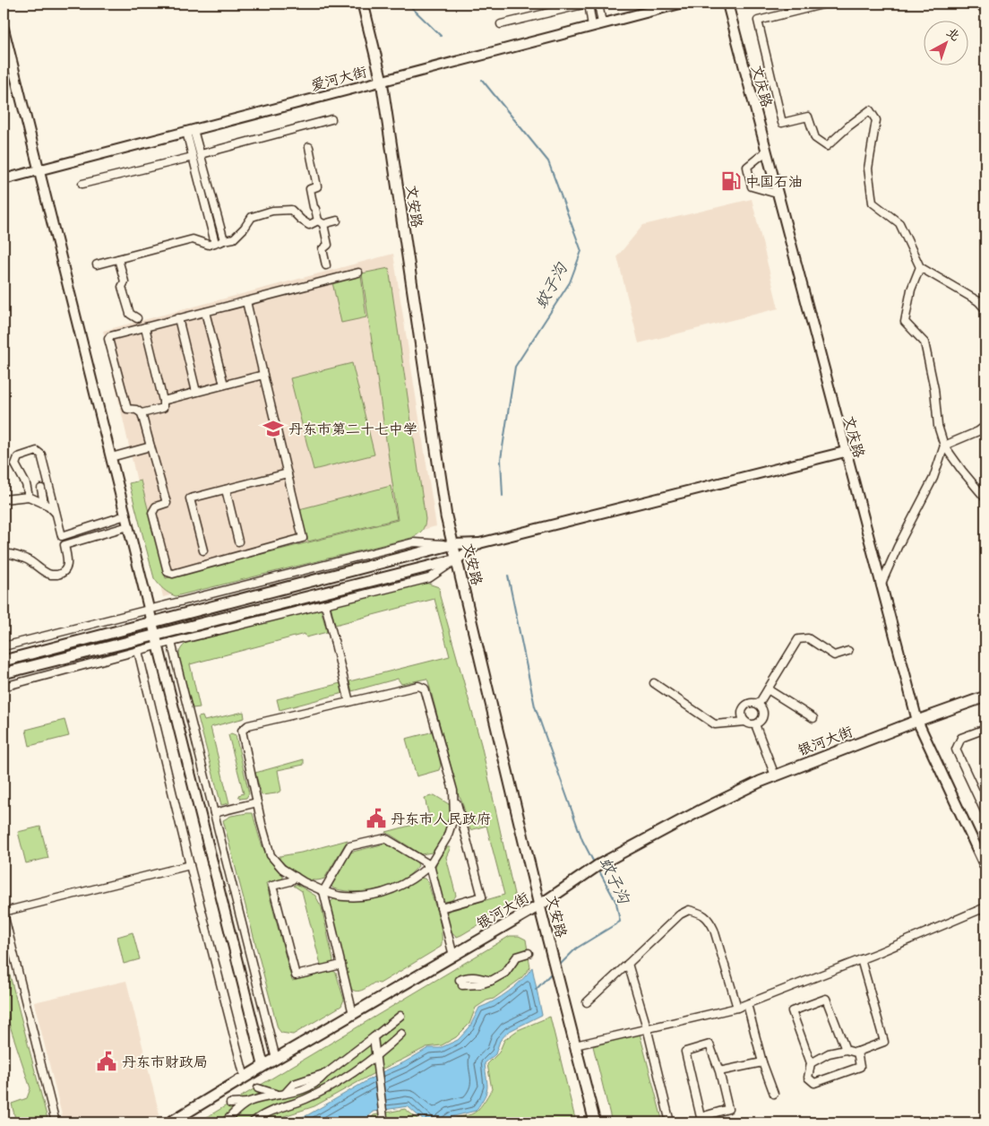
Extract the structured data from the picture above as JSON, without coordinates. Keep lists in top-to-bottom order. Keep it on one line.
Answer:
{"streets":{"main road":["文安路","银河大街"],"street":["爱河大街","文庆路"]},"crossings":[["爱河大街","文安路"],["文庆路","银河大街"],["文安路","银河大街"]],"water":["蚊子沟"],"places":{"fuel station":["中国石油"],"school or university":["丹东市第二十七中学"],"public building":["丹东市人民政府","丹东市财政局"]},"north":"top right"}
